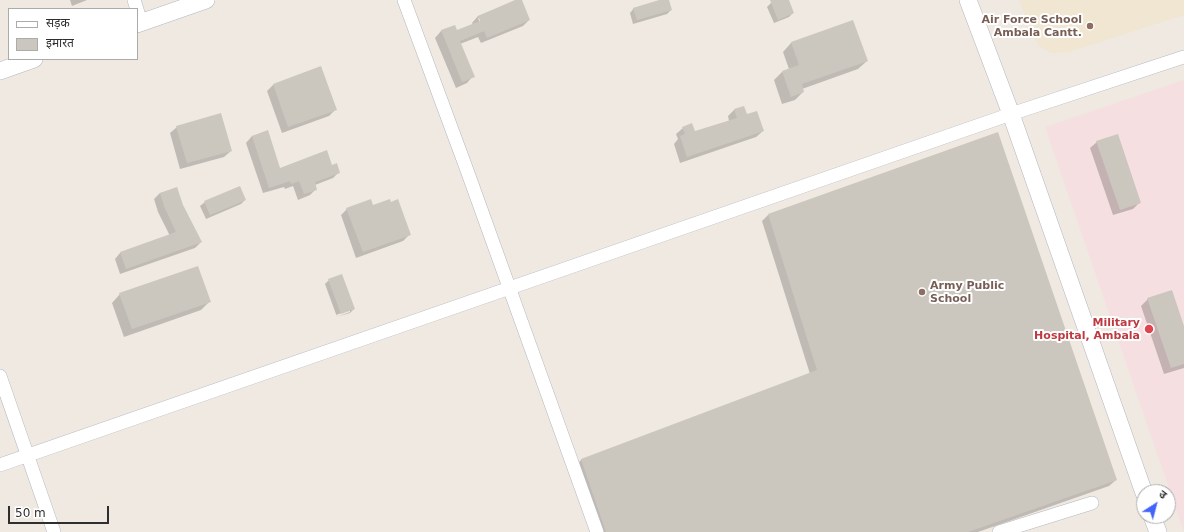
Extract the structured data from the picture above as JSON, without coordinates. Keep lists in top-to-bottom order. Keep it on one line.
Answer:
{"places":["Air Force School Ambala Cantt.","Army Public School","Military Hospital, Ambala"],"legend":["सड़क","इमारत"],"scale_bar":"50 m","north":"top right"}
